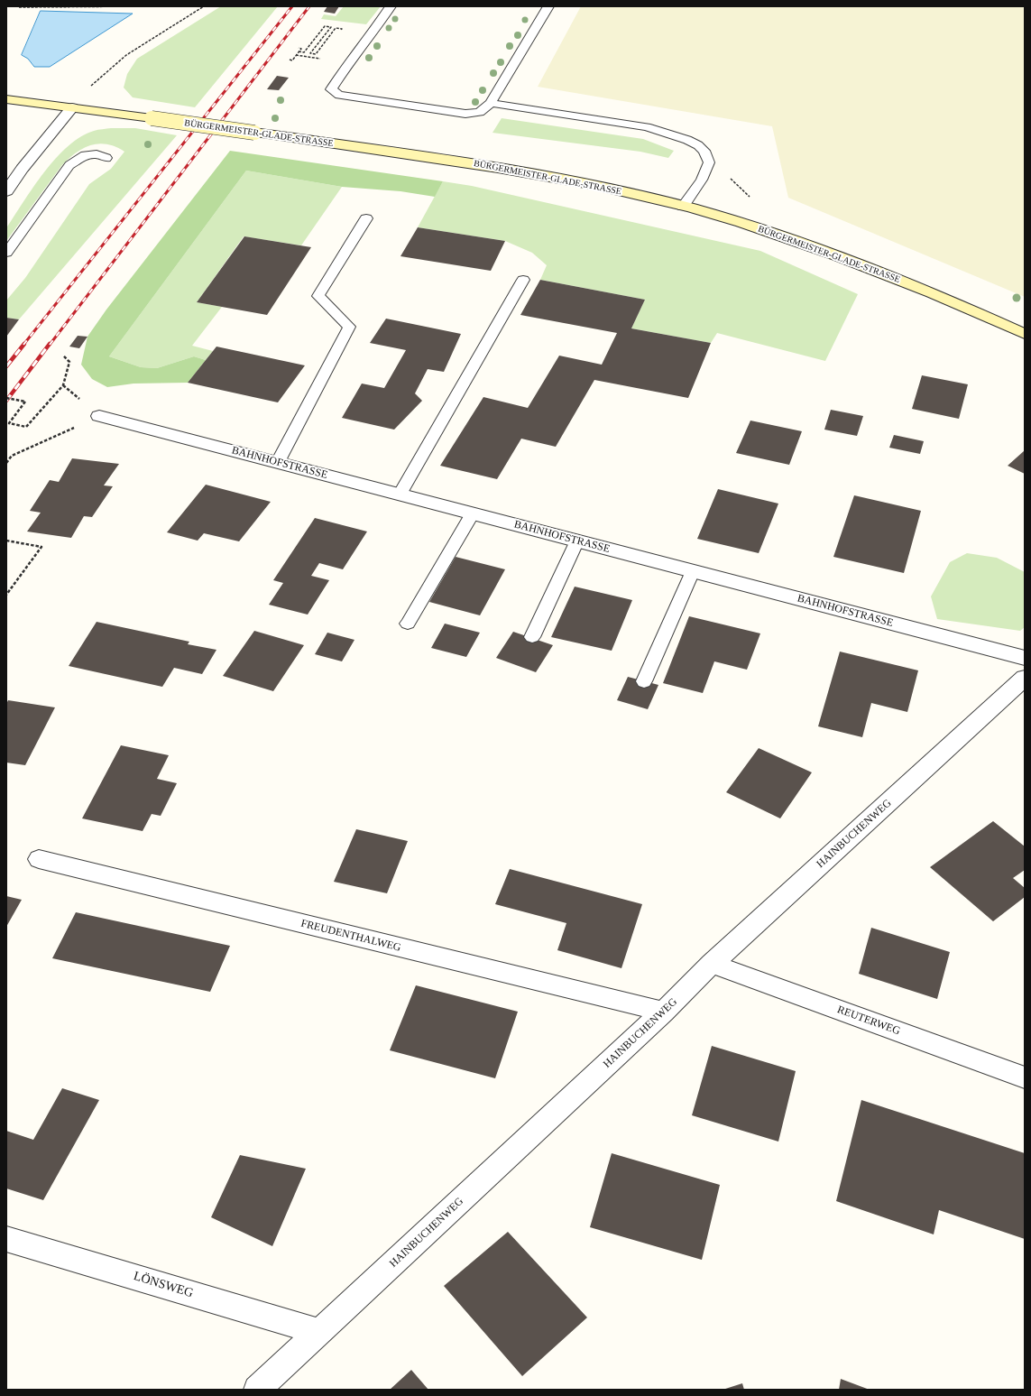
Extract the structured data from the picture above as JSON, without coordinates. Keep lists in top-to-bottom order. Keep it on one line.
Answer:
{"streets":{"street":["BÜRGERMEISTER-GLADE-STRASSE","BAHNHOFSTRASSE","HAINBUCHENWEG","FREUDENTHALWEG","REUTERWEG","LÖNSWEG"]},"crossings":[["HAINBUCHENWEG","FREUDENTHALWEG"],["HAINBUCHENWEG","REUTERWEG"],["HAINBUCHENWEG","LÖNSWEG"]]}
